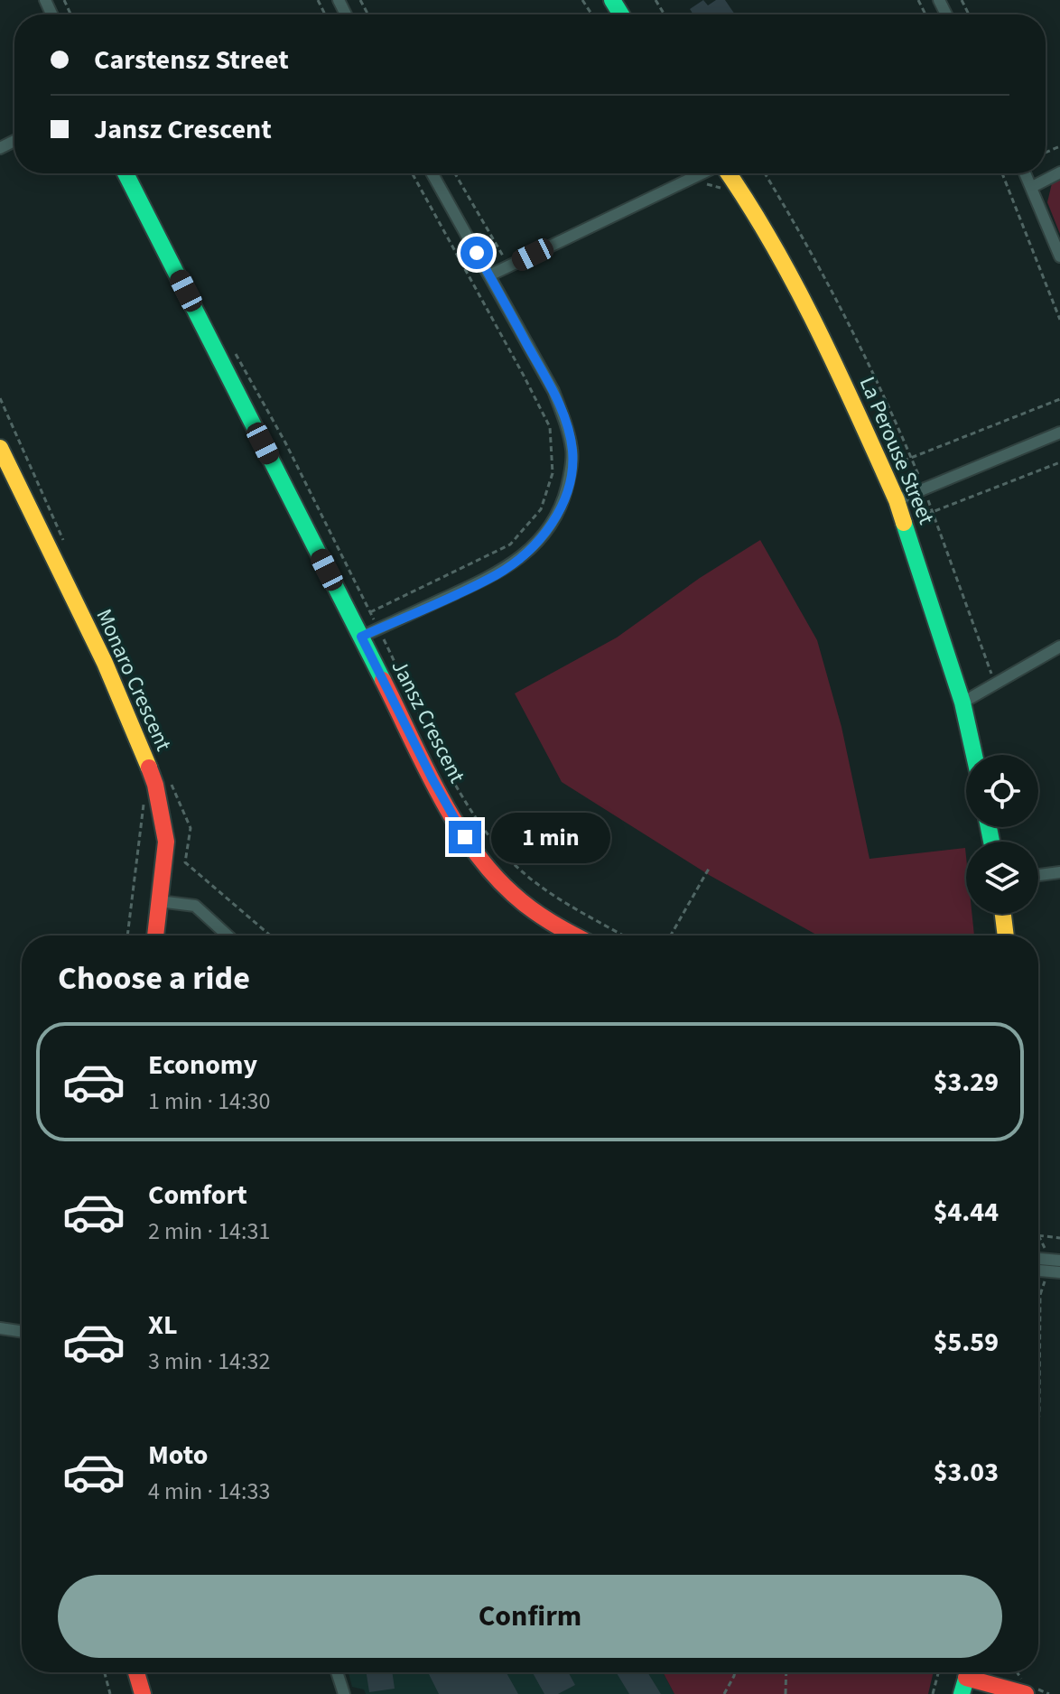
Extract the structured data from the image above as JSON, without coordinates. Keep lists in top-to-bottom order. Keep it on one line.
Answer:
{"streets":{"street":["La Perouse Street","Monaro Crescent","Jansz Crescent"]},"page":{"banner":["Carstensz Street","Jansz Crescent"],"bubble":"1 min","heading":"Choose a ride","list":[{"name":"Economy","note":"1 min · 14:30","value":"$3.29"},{"name":"Comfort","note":"2 min · 14:31","value":"$4.44"},{"name":"XL","note":"3 min · 14:32","value":"$5.59"},{"name":"Moto","note":"4 min · 14:33","value":"$3.03"}],"buttons":"Confirm"}}
